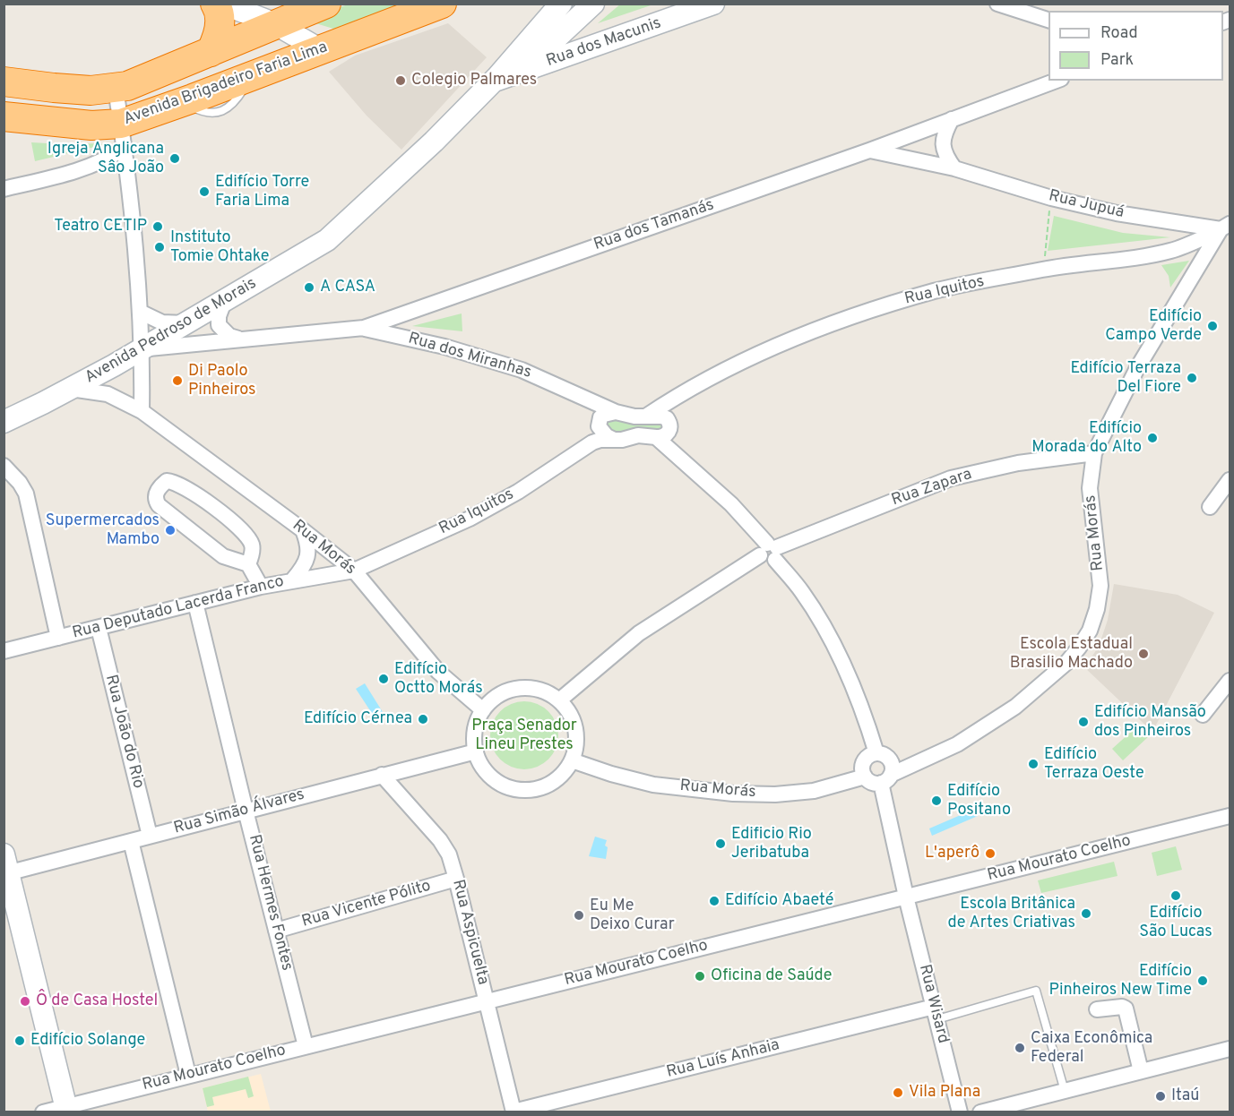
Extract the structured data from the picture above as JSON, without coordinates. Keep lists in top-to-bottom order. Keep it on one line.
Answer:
{"streets":{"highway":["Avenida Brigadeiro Faria Lima"],"main road":["Rua dos Macunis","Avenida Pedroso de Morais"],"street":["Rua Jupuá","Rua dos Tamanás","Rua Iquitos","Rua dos Miranhas","Rua Zapara","Rua Morás","Rua Deputado Lacerda Franco","Rua João do Rio","Rua Simão Álvares","Rua Mourato Coelho","Rua Hermes Fontes","Rua Vicente Pólito","Rua Aspicuelta","Rua Wisard","Rua Luís Anhaia"]},"crossings":[["Rua dos Macunis","Avenida Pedroso de Morais"],["Rua Jupuá","Rua dos Tamanás"],["Rua Jupuá","Rua Iquitos"],["Rua Jupuá","Rua Morás"],["Rua dos Tamanás","Avenida Pedroso de Morais"],["Rua dos Tamanás","Rua dos Miranhas"],["Rua Iquitos","Rua dos Miranhas"],["Rua Iquitos","Rua Morás"],["Rua Iquitos","Rua Deputado Lacerda Franco"],["Avenida Pedroso de Morais","Rua Morás"],["Rua Zapara","Rua Morás"],["Rua Zapara","Rua Simão Álvares"],["Rua Morás","Rua Deputado Lacerda Franco"],["Rua Morás","Rua Simão Álvares"],["Rua Deputado Lacerda Franco","Rua João do Rio"],["Rua Deputado Lacerda Franco","Rua Hermes Fontes"],["Rua João do Rio","Rua Simão Álvares"],["Rua Simão Álvares","Rua Hermes Fontes"],["Rua Simão Álvares","Rua Aspicuelta"],["Rua Mourato Coelho","Rua Hermes Fontes"],["Rua Mourato Coelho","Rua Aspicuelta"],["Rua Mourato Coelho","Rua Wisard"],["Rua Hermes Fontes","Rua Vicente Pólito"],["Rua Vicente Pólito","Rua Aspicuelta"],["Rua Aspicuelta","Rua Luís Anhaia"],["Rua Wisard","Rua Luís Anhaia"]],"parks":["Praça Senador Lineu Prestes"],"places":["Colegio Palmares","Igreja Anglicana Sâo João","Edifício Torre Faria Lima","Teatro CETIP","Instituto Tomie Ohtake","A CASA","Edifício Campo Verde","Edifício Terraza Del Fiore","Di Paolo Pinheiros","Edifício Morada do Alto","Supermercados Mambo","Escola Estadual Brasilio Machado","Edifício Octto Morás","Edifício Cérnea","Edifício Mansão dos Pinheiros","Edifício Terraza Oeste","Edifício Positano","Edificio Rio Jeribatuba","L'aperô","Edifício São Lucas","Edifício Abaeté","Escola Britânica de Artes Criativas","Eu Me Deixo Curar","Oficina de Saúde","Edifício Pinheiros New Time","Ô de Casa Hostel","Edifício Solange","Caixa Econômica Federal","Vila Plana","Itaú"],"legend":["Road","Park"]}
